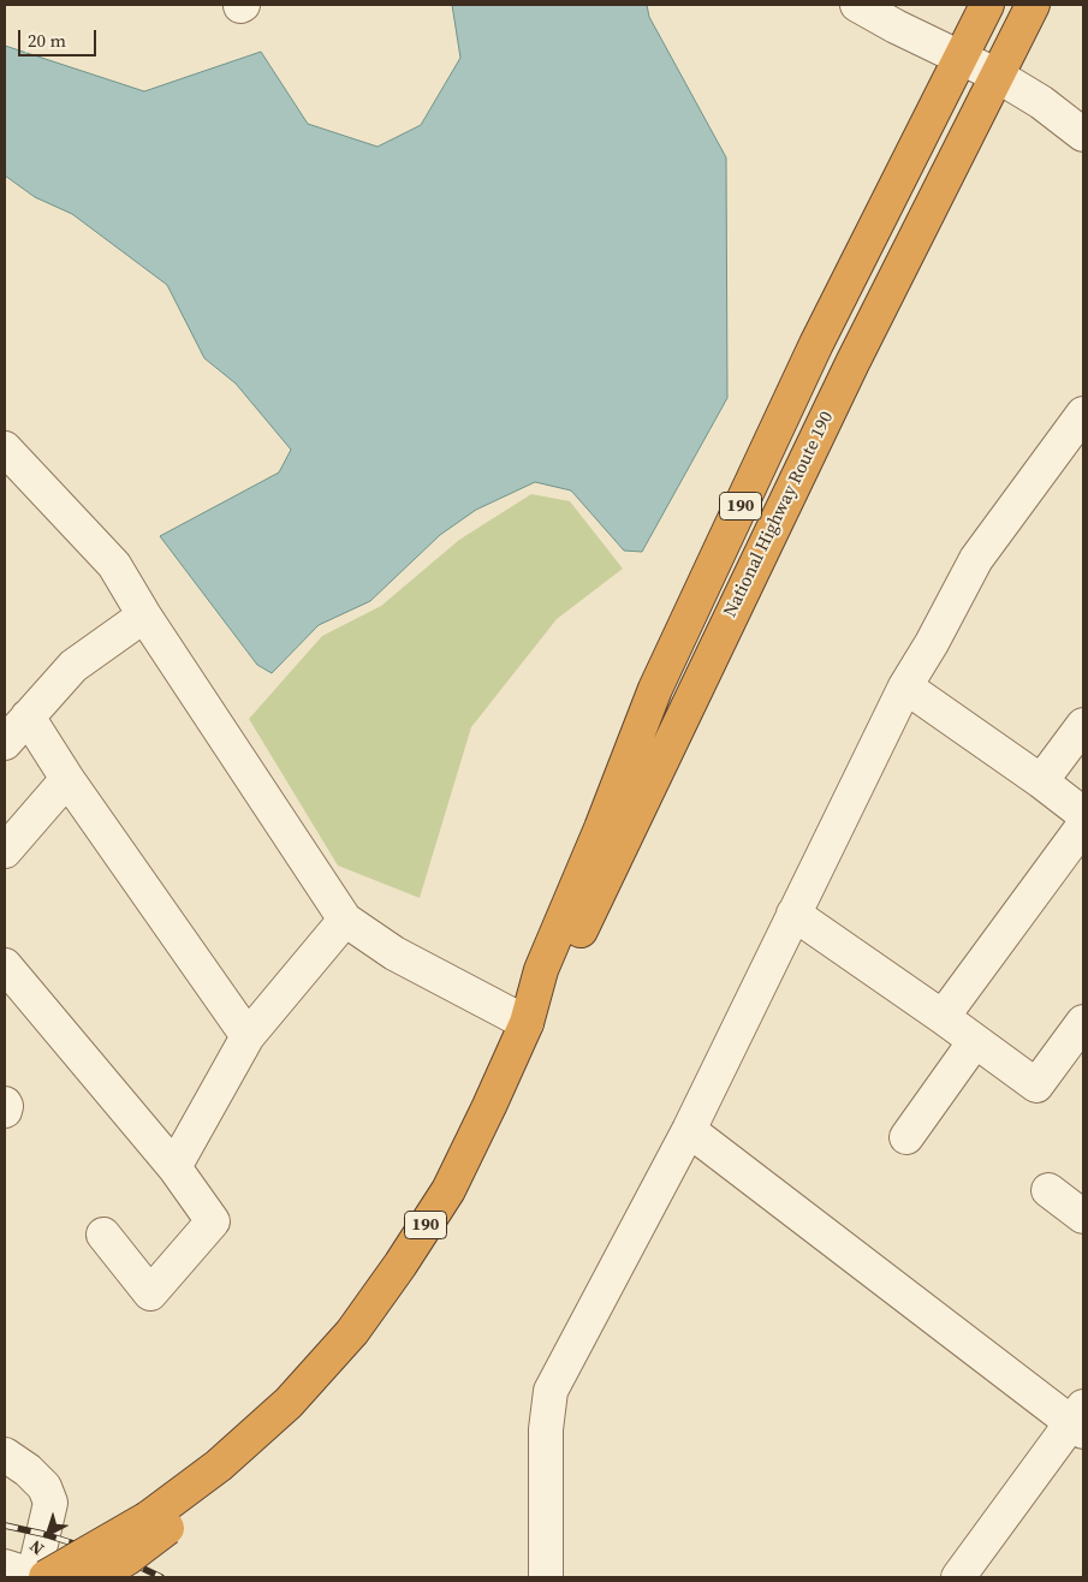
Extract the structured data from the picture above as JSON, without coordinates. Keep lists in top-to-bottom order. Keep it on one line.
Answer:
{"streets":{"highway":["190","National Highway Route 190"]},"scale_bar":"20 m","north":"bottom left"}
